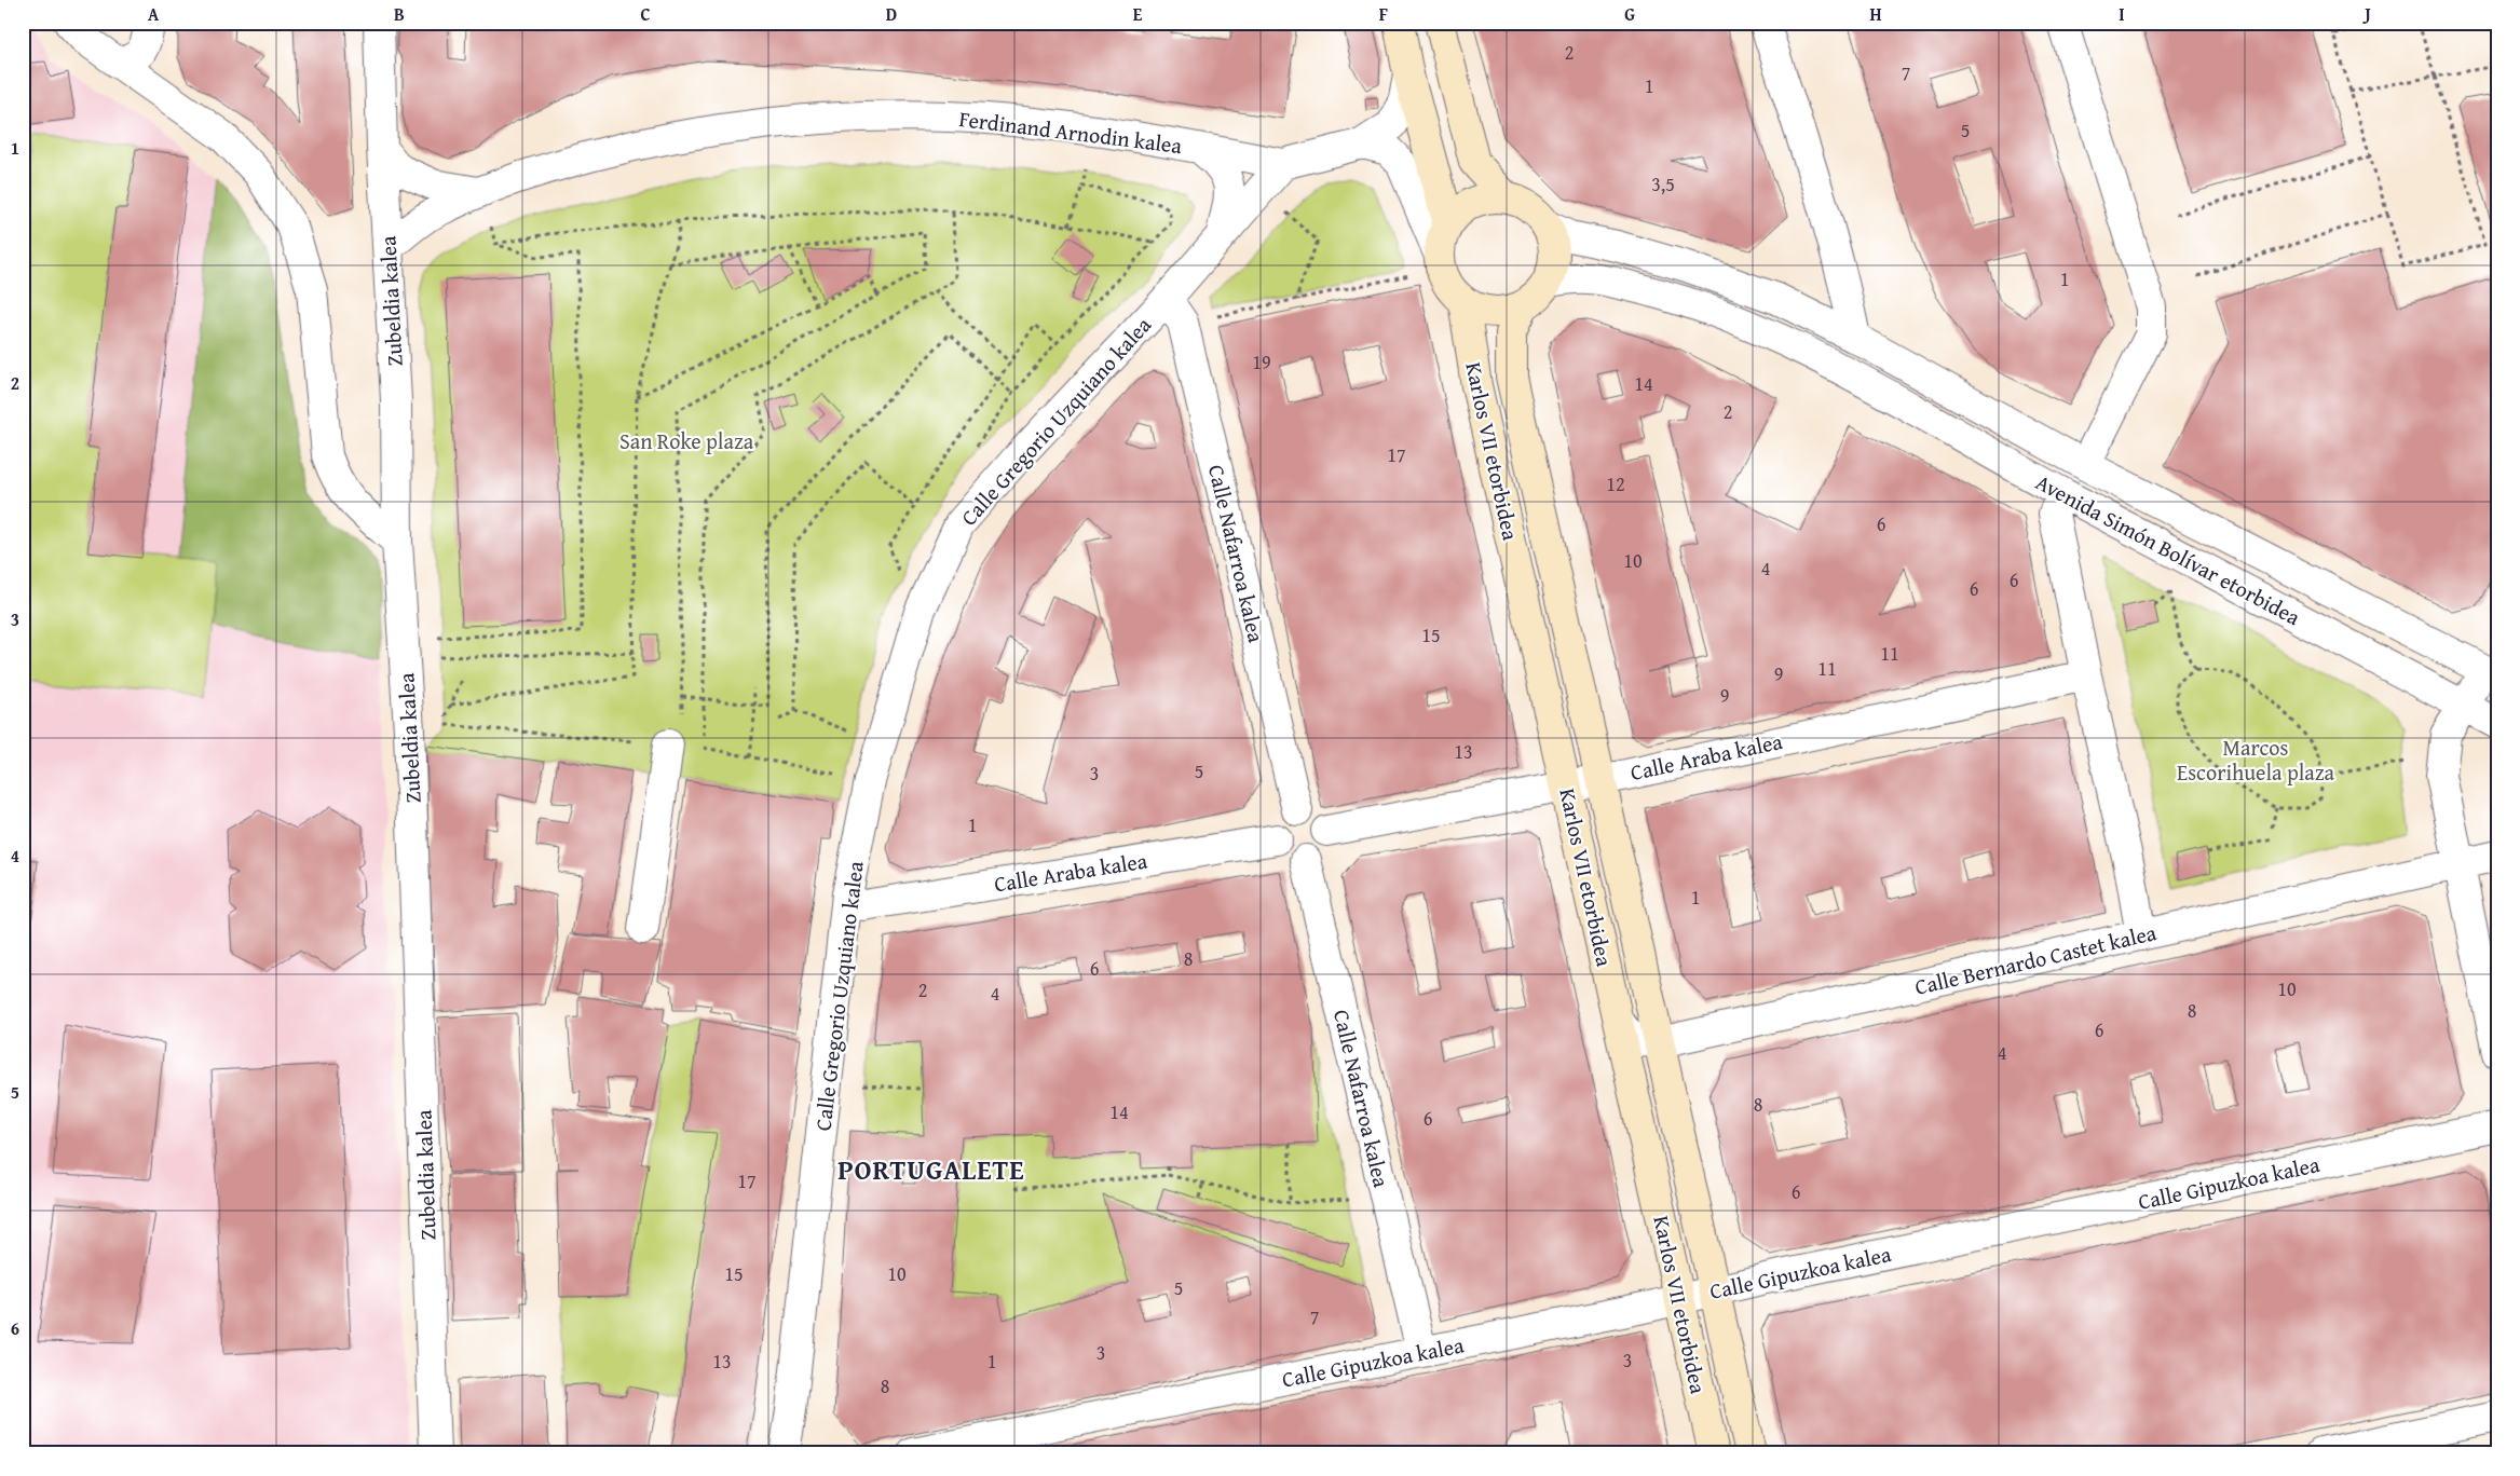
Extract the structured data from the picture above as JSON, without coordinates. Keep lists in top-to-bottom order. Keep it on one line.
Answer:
{"streets":{"street":["Ferdinand Arnodin kalea","Zubeldia kalea","Calle Gregorio Uzquiano kalea","Karlos VII etorbidea","Avenida Simón Bolívar etorbidea","Calle Nafarroa kalea","Calle Araba kalea","Calle Bernardo Castet kalea","Calle Gipuzkoa kalea"]},"crossings":[["Ferdinand Arnodin kalea","Zubeldia kalea"],["Ferdinand Arnodin kalea","Calle Gregorio Uzquiano kalea"],["Calle Gregorio Uzquiano kalea","Calle Nafarroa kalea"],["Karlos VII etorbidea","Avenida Simón Bolívar etorbidea"],["Karlos VII etorbidea","Calle Araba kalea"],["Karlos VII etorbidea","Calle Bernardo Castet kalea"],["Karlos VII etorbidea","Calle Gipuzkoa kalea"],["Calle Nafarroa kalea","Calle Araba kalea"]],"districts":["PORTUGALETE"],"parks":["San Roke plaza","Marcos Escorihuela plaza"],"house_numbers":["2","7","1","5","3,5","1","19","14","2","17","12","6","10","4","6","6","15","11","11","9","9","13","5","3","1","1","8","6","10","2","4","8","6","4","8","14","6","17","6","15","10","5","7","3","3","13","1","8"],"grid":{"columns":["A","B","C","D","E","F","G","H","I","J"],"rows":["1","2","3","4","5","6"]}}
